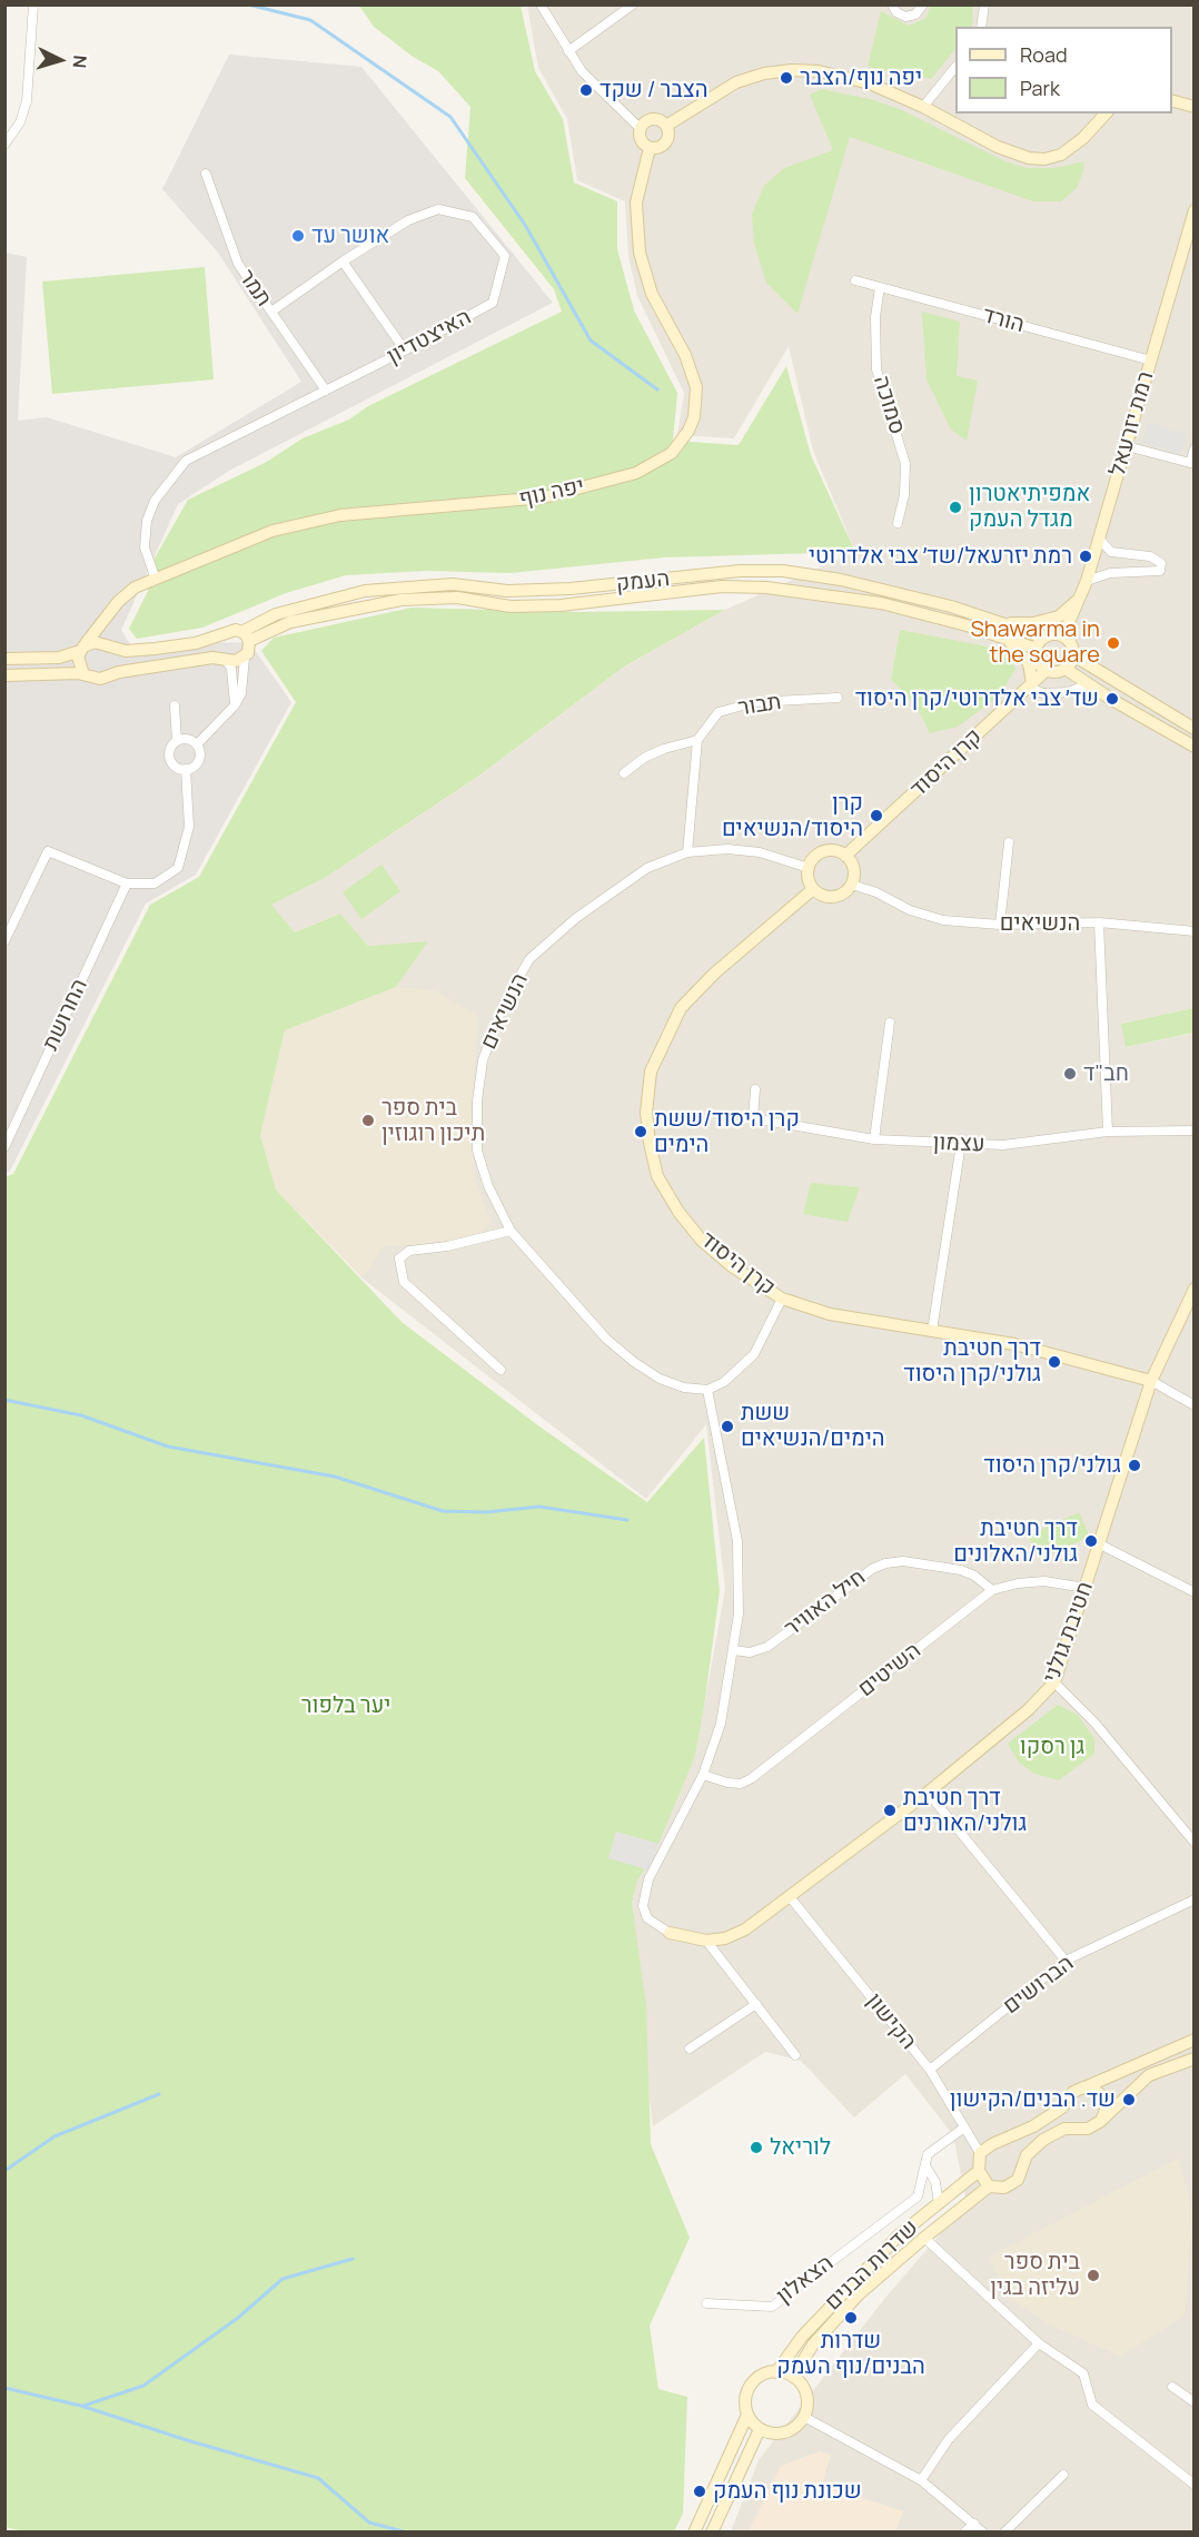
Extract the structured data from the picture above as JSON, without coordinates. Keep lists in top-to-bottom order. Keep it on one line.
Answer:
{"streets":{"main road":["רמת יזרעאל","יפה נוף","העמק","קרן היסוד","חטיבת גולני","שדרות הבנים"],"street":["תמר","הורד","האיצטדיון","סמוכה","תבור","הנשיאים","החרושת","עצמון","חיל האוויר","השיטים","הברושים","הקישון","הצאלון"]},"crossings":[["תמר","האיצטדיון"],["הורד","סמוכה"],["הורד","רמת יזרעאל"],["האיצטדיון","יפה נוף"],["רמת יזרעאל","העמק"],["רמת יזרעאל","קרן היסוד"],["יפה נוף","העמק"],["העמק","קרן היסוד"],["קרן היסוד","הנשיאים"],["קרן היסוד","חטיבת גולני"],["חיל האוויר","השיטים"],["חטיבת גולני","השיטים"],["חטיבת גולני","הקישון"],["הברושים","הקישון"],["הקישון","הצאלון"]],"parks":["יער בלפור","גן רסקו"],"places":["יפה נוף/הצבר","הצבר / שקד","אושר עד","אמפיתיאטרון מגדל העמק","רמת יזרעאל/שד׳ צבי אלדרוטי","Shawarma in the square","שד׳ צבי אלדרוטי/קרן היסוד","קרן היסוד/הנשיאים","חב\"ד","בית ספר תיכון רוגוזין","קרן היסוד/ששת הימים","דרך חטיבת גולני/קרן היסוד","ששת הימים/הנשיאים","גולני/קרן היסוד","דרך חטיבת גולני/האלונים","דרך חטיבת גולני/האורנים","שד. הבנים/הקישון","לוריאל","בית ספר עליזה בגין","שדרות הבנים/נוף העמק","שכונת נוף העמק"],"legend":["Road","Park"],"north":"right"}
